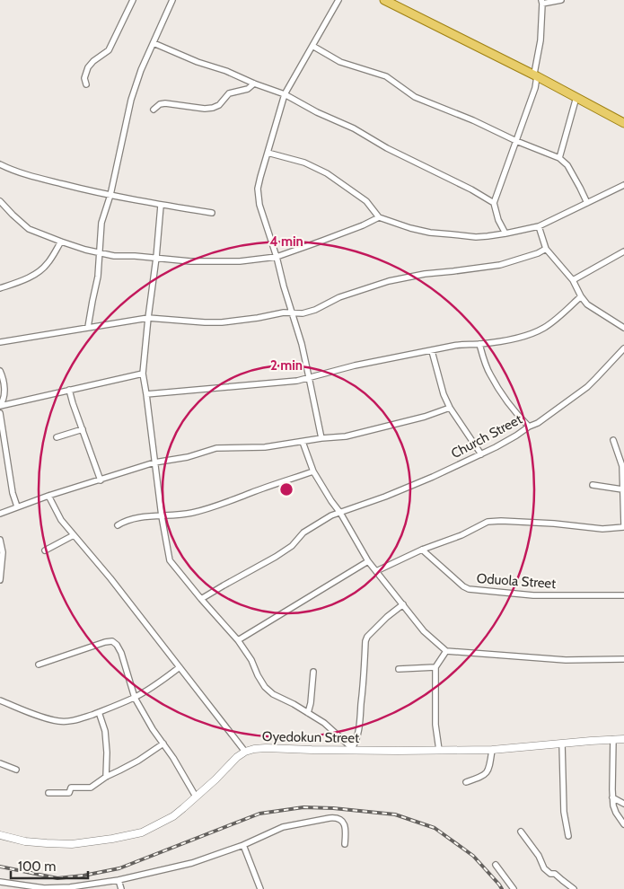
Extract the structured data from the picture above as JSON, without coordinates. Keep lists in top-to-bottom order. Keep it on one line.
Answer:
{"streets":{"street":["Church Street","Oduola Street","Oyedokun Street"]},"scale_bar":"100 m","rings":["4 min","2 min"]}
